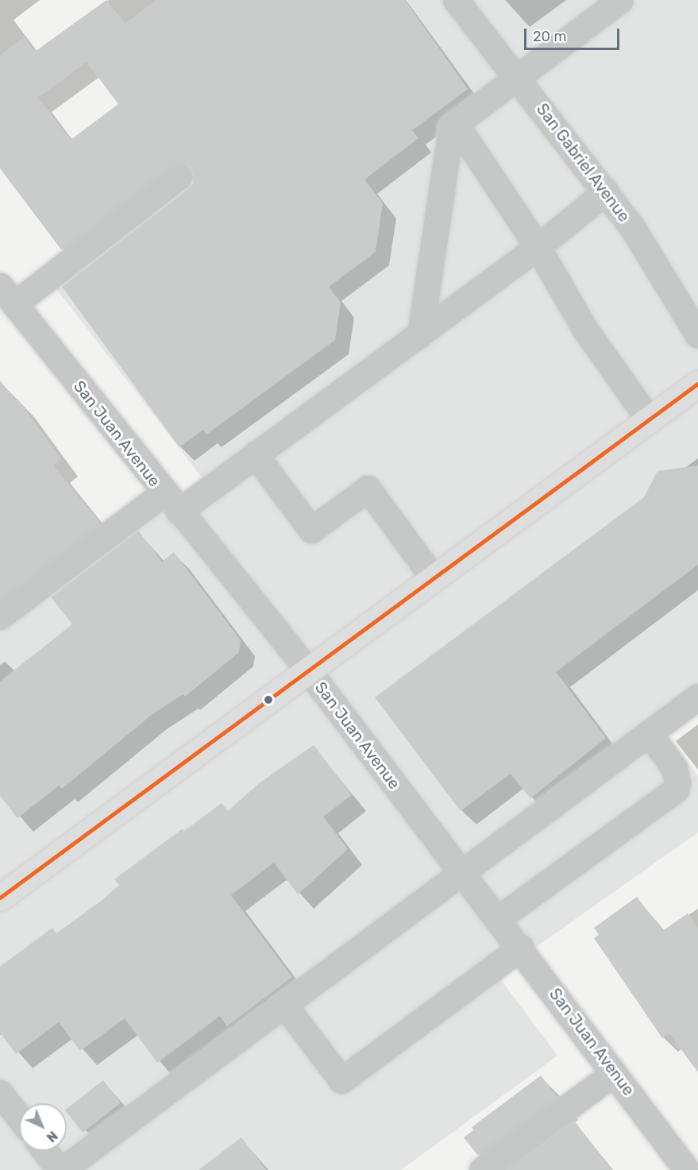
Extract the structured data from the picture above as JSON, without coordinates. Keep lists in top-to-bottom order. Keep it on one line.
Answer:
{"streets":{"street":["San Gabriel Avenue","San Juan Avenue"]},"scale_bar":"20 m","north":"bottom right"}
